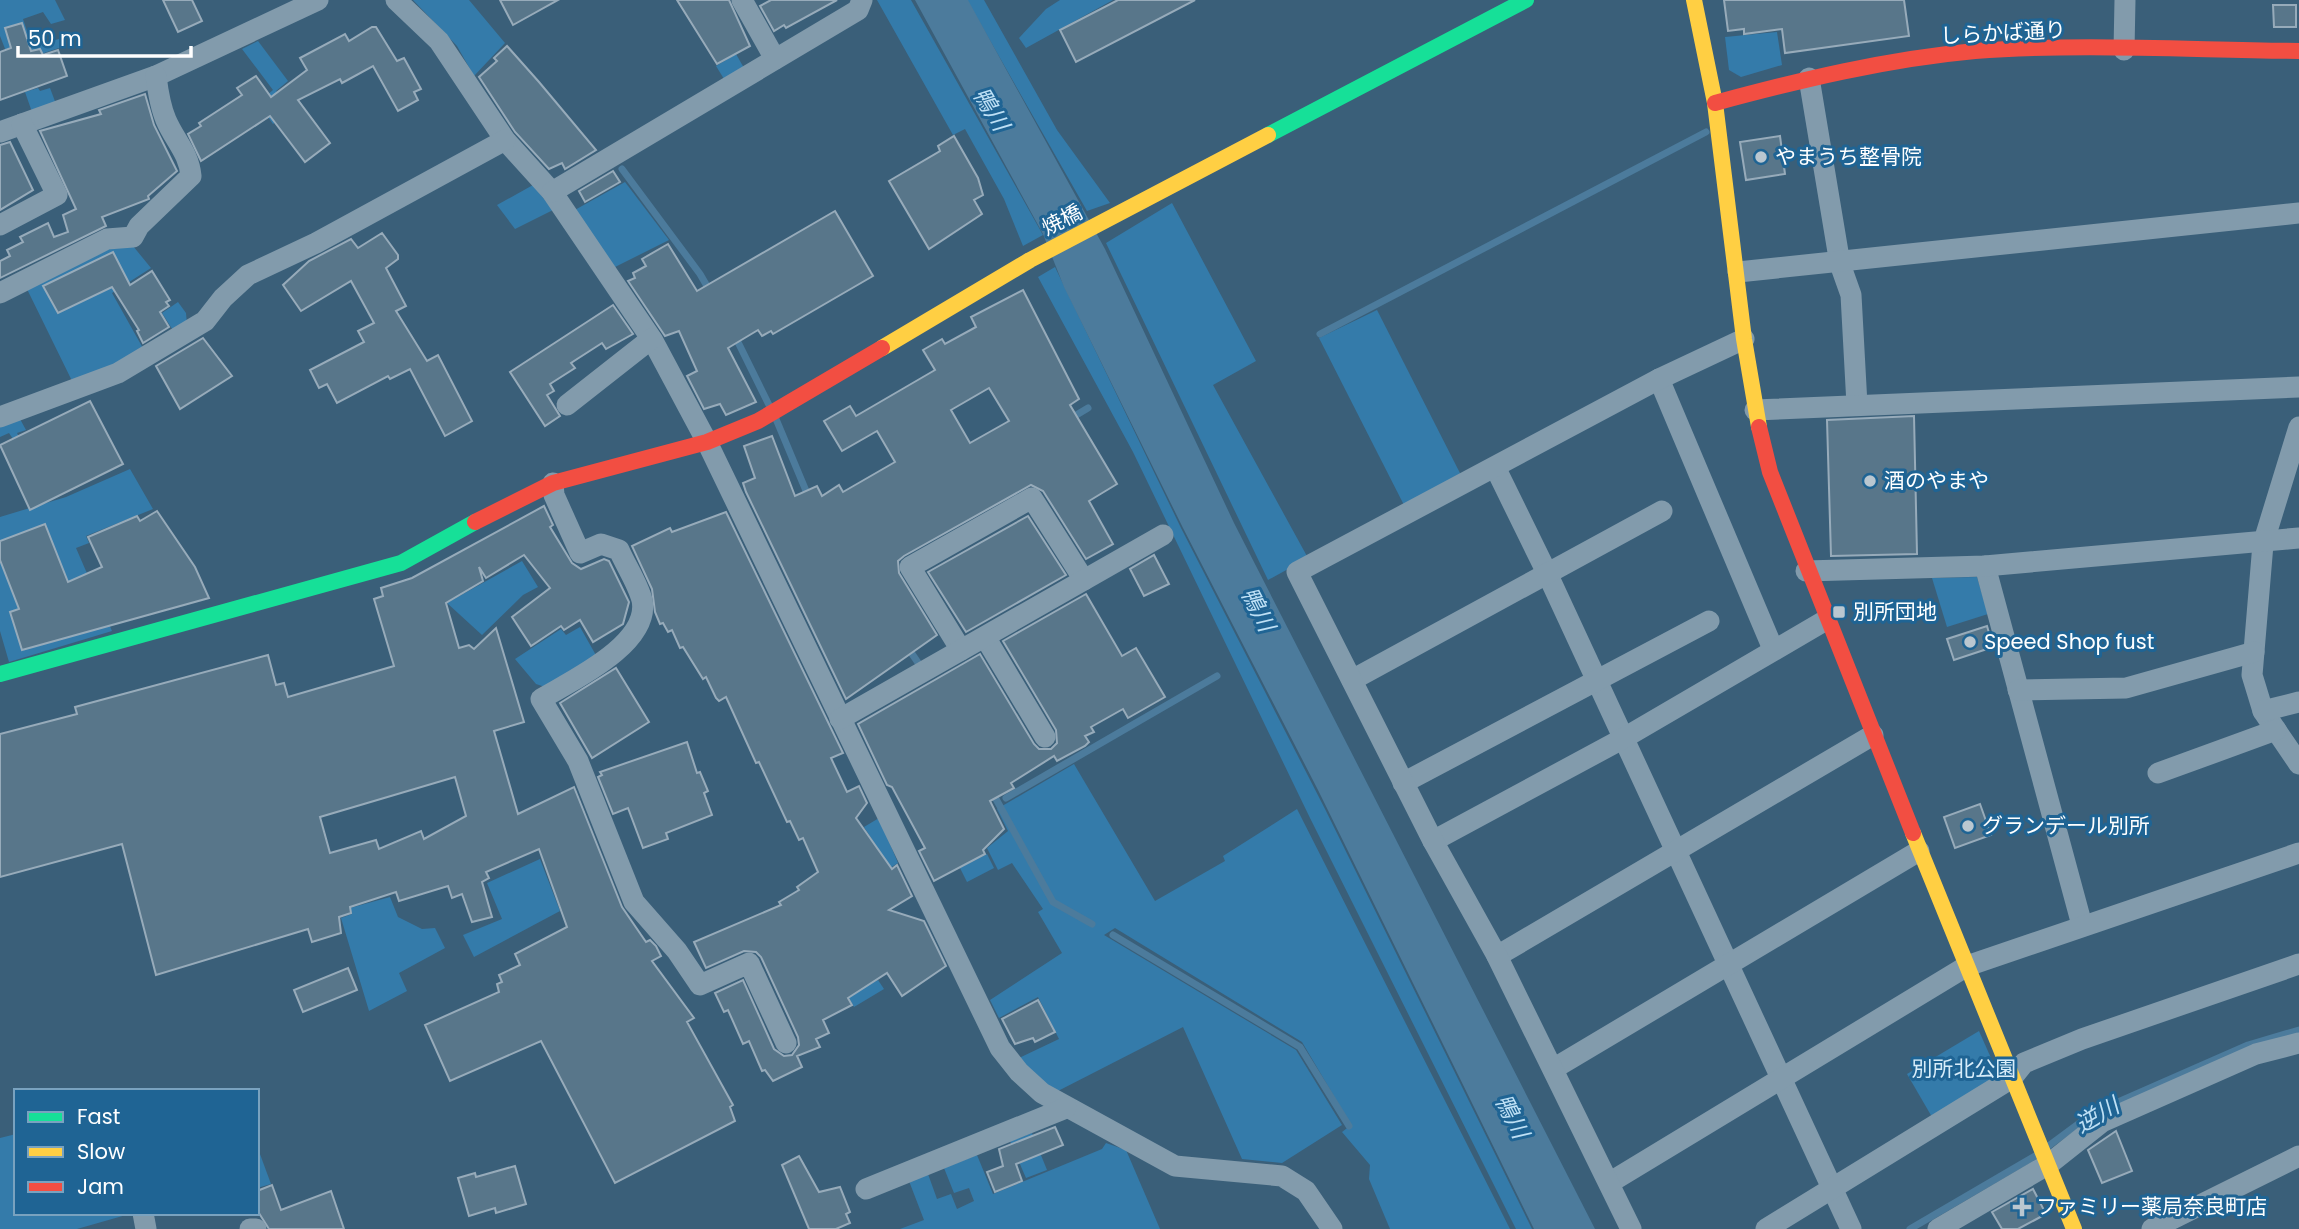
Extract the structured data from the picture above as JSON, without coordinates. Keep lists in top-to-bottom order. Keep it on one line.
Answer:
{"streets":{"street":["しらかば通り","焼橋"]},"water":["鴨川","逆川"],"parks":["別所北公園"],"places":{"other":["やまうち整骨院","酒のやまや","Speed Shop fust","グランデール別所"],"transit":["別所団地"],"health":["ファミリー薬局奈良町店"]},"legend":["Fast","Slow","Jam"],"scale_bar":"50 m"}
